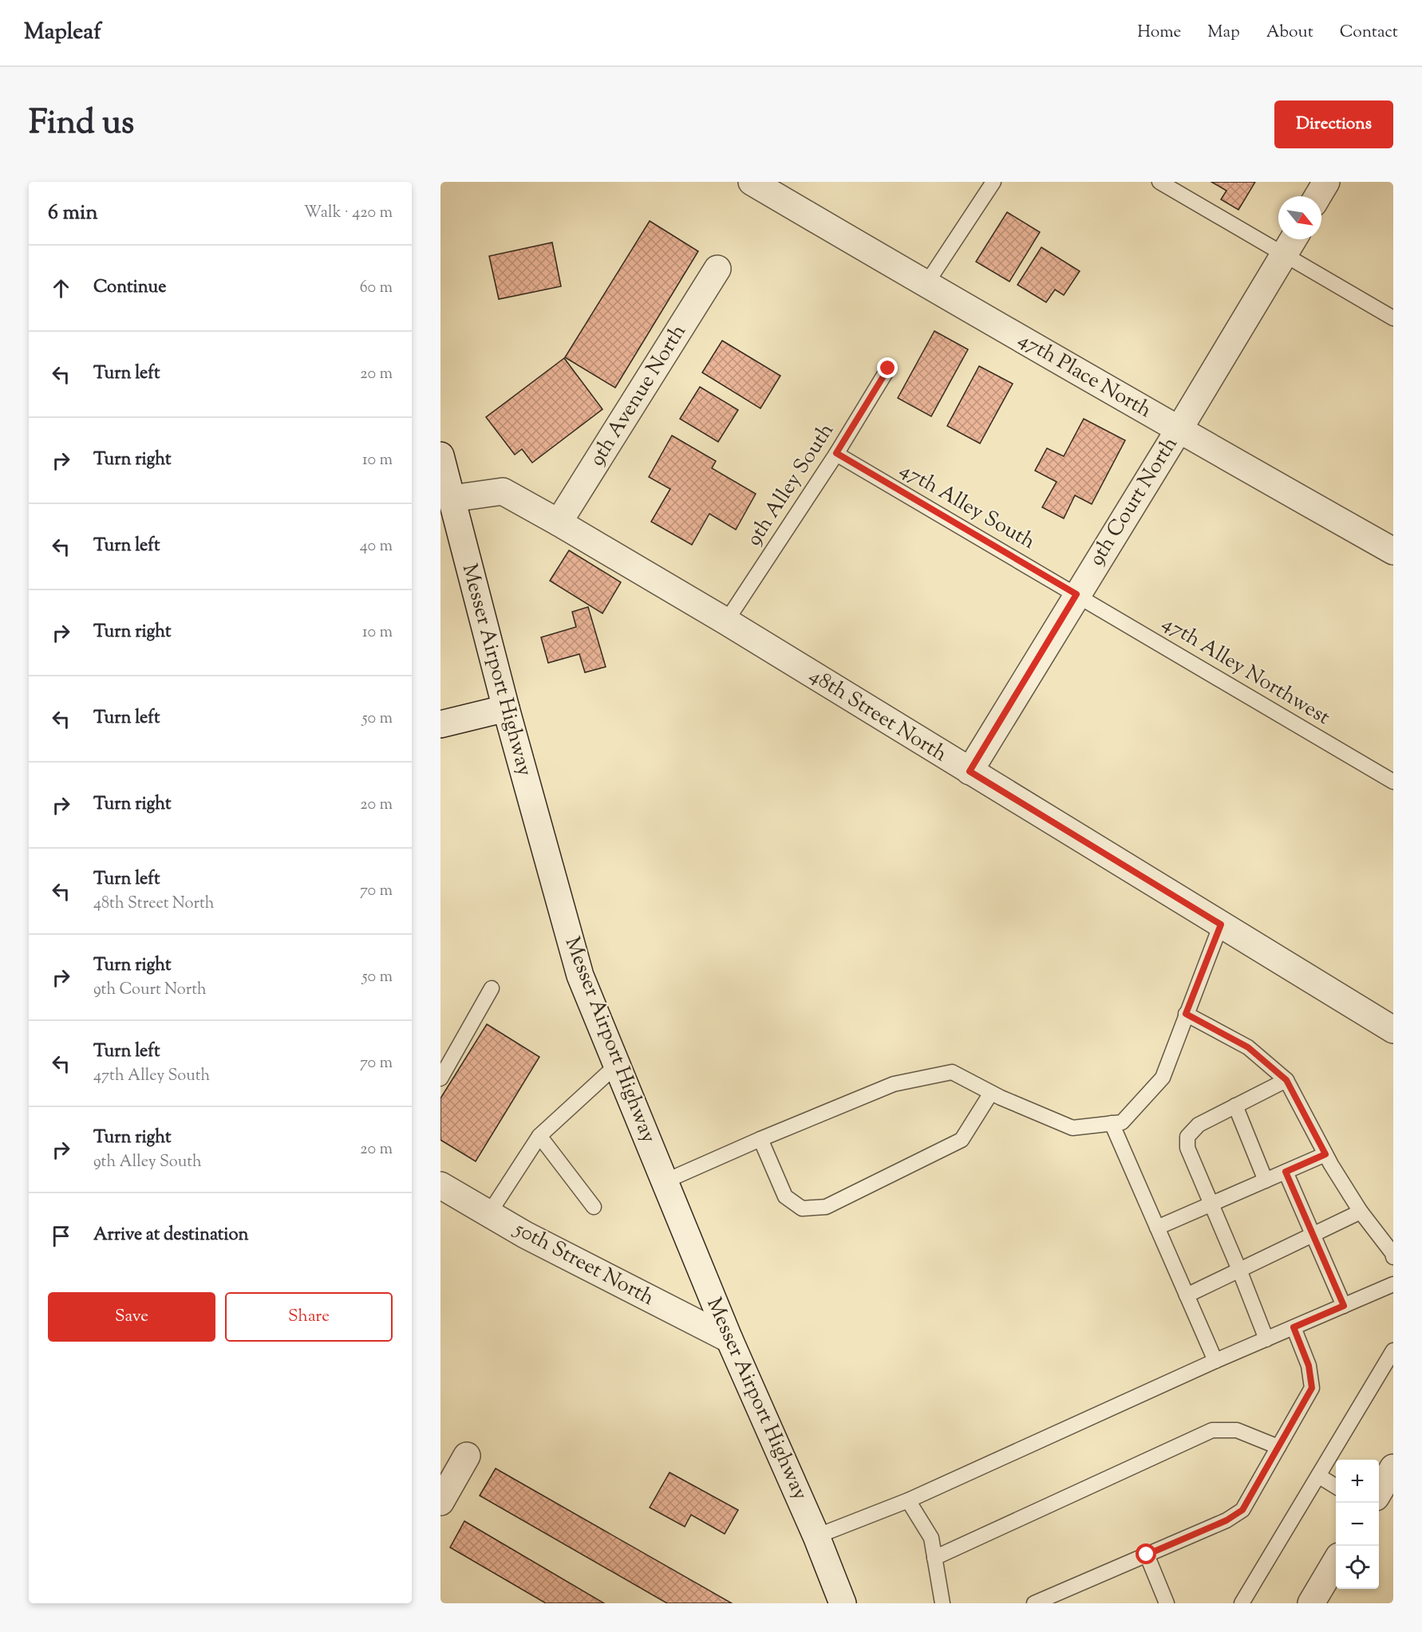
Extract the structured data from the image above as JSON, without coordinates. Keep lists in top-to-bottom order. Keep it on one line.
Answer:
{"streets":{"street":["47th Place North","9th Avenue North","9th Court North","Messer Airport Highway","48th Street North","50th Street North"],"lane":["9th Alley South","47th Alley South","47th Alley Northwest"]},"crossings":[["47th Place North","9th Court North"],["9th Avenue North","48th Street North"],["9th Alley South","47th Alley South"],["9th Alley South","48th Street North"],["9th Court North","47th Alley South"],["9th Court North","47th Alley Northwest"],["9th Court North","48th Street North"],["47th Alley South","47th Alley Northwest"],["Messer Airport Highway","48th Street North"],["Messer Airport Highway","50th Street North"]],"north":"bottom right","page":{"header":"Mapleaf","nav":["Home","Map","About","Contact"],"title":"Find us","buttons":["Directions",["Save","Share"]],"heading":["6 min","Walk · 420 m"],"list":[["Continue","60 m"],["Turn left","20 m"],["Turn right","10 m"],["Turn left","40 m"],["Turn right","10 m"],["Turn left","50 m"],["Turn right","20 m"],["Turn left","48th Street North","70 m"],["Turn right","9th Court North","50 m"],["Turn left","47th Alley South","70 m"],["Turn right","9th Alley South","20 m"],"Arrive at destination"],"map_buttons":["+","−"]}}
